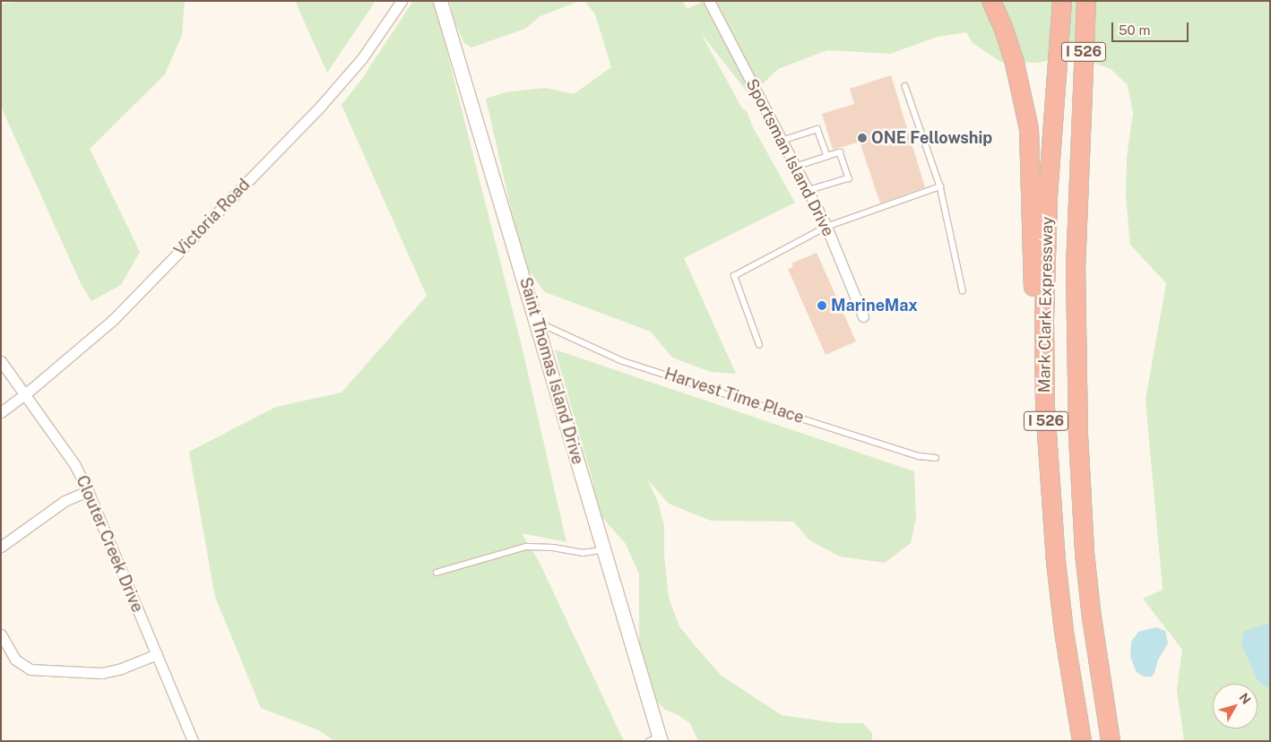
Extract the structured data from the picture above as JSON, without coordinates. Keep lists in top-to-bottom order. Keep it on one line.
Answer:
{"streets":{"highway":["I 526","Mark Clark Expressway"],"main road":["Saint Thomas Island Drive"],"street":["Sportsman Island Drive","Victoria Road","Clouter Creek Drive"],"lane":["Harvest Time Place"]},"crossings":[["Victoria Road","Clouter Creek Drive"],["Saint Thomas Island Drive","Harvest Time Place"]],"places":["ONE Fellowship","MarineMax"],"scale_bar":"50 m","north":"top right"}
